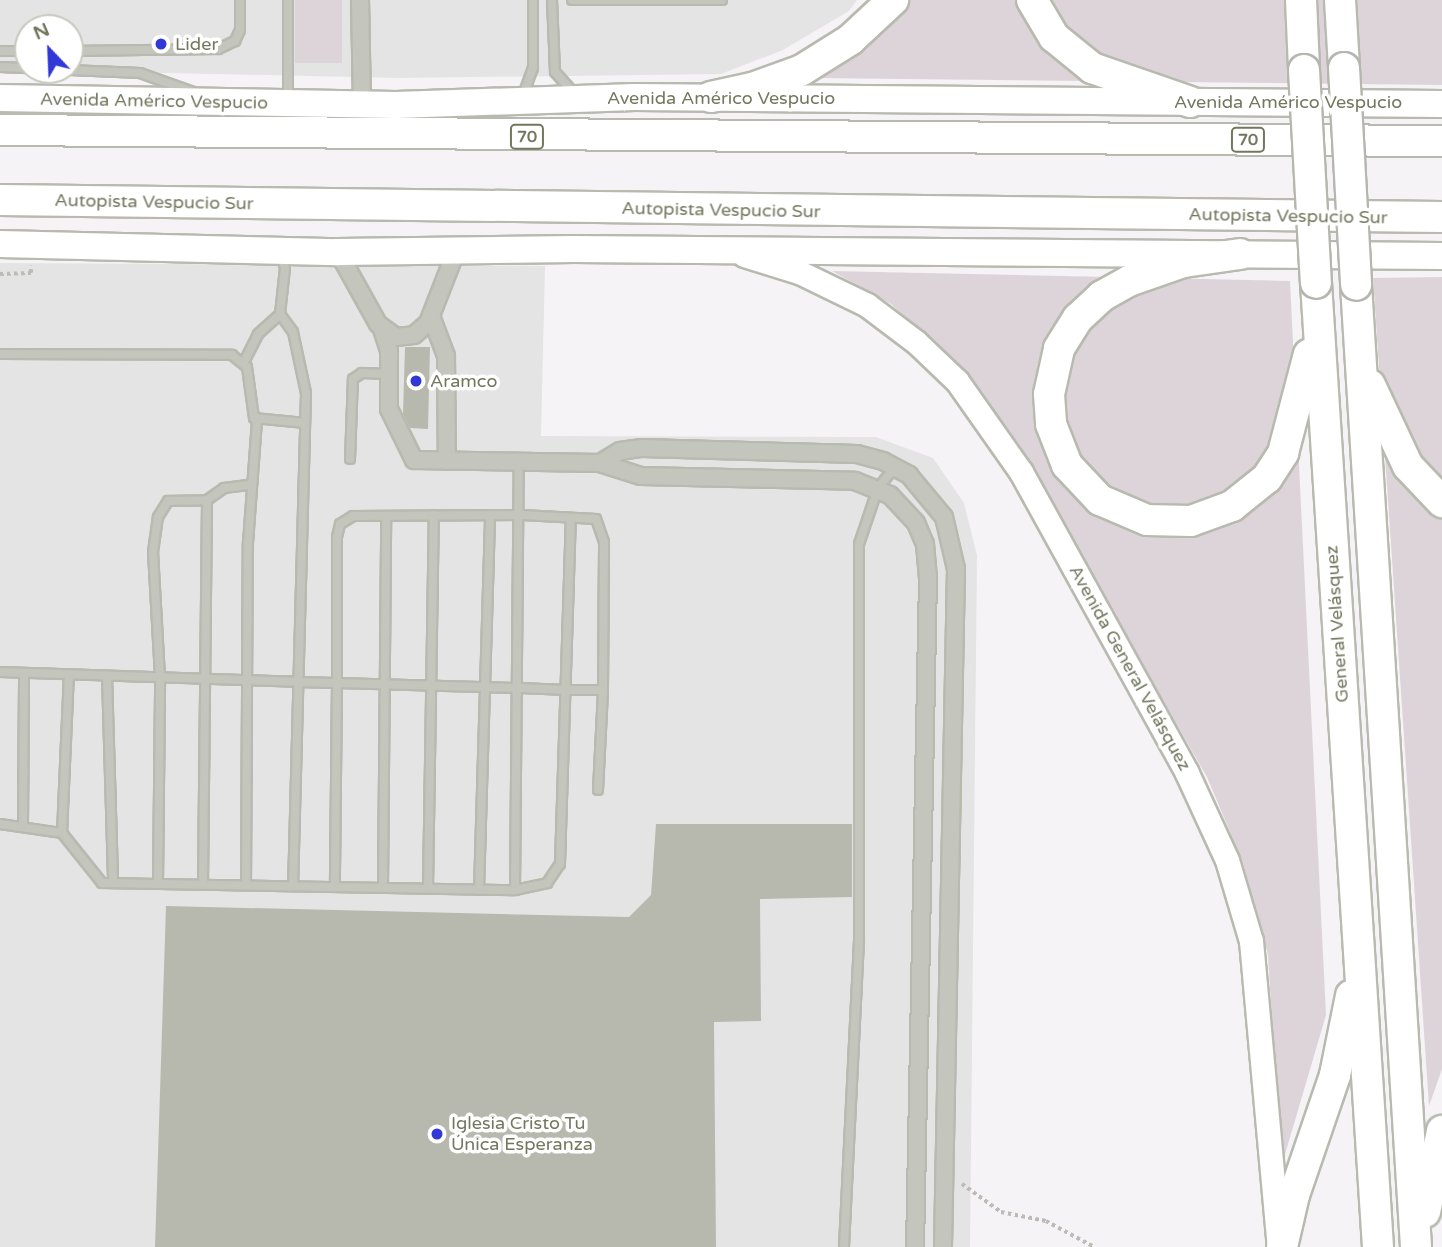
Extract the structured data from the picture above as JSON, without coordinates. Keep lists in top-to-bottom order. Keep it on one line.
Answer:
{"streets":{"highway":["70","Autopista Vespucio Sur","General Velásquez"],"main road":["Avenida Américo Vespucio","Avenida General Velásquez"]},"places":["Lider","Aramco","Iglesia Cristo Tu Única Esperanza"],"north":"top left"}
